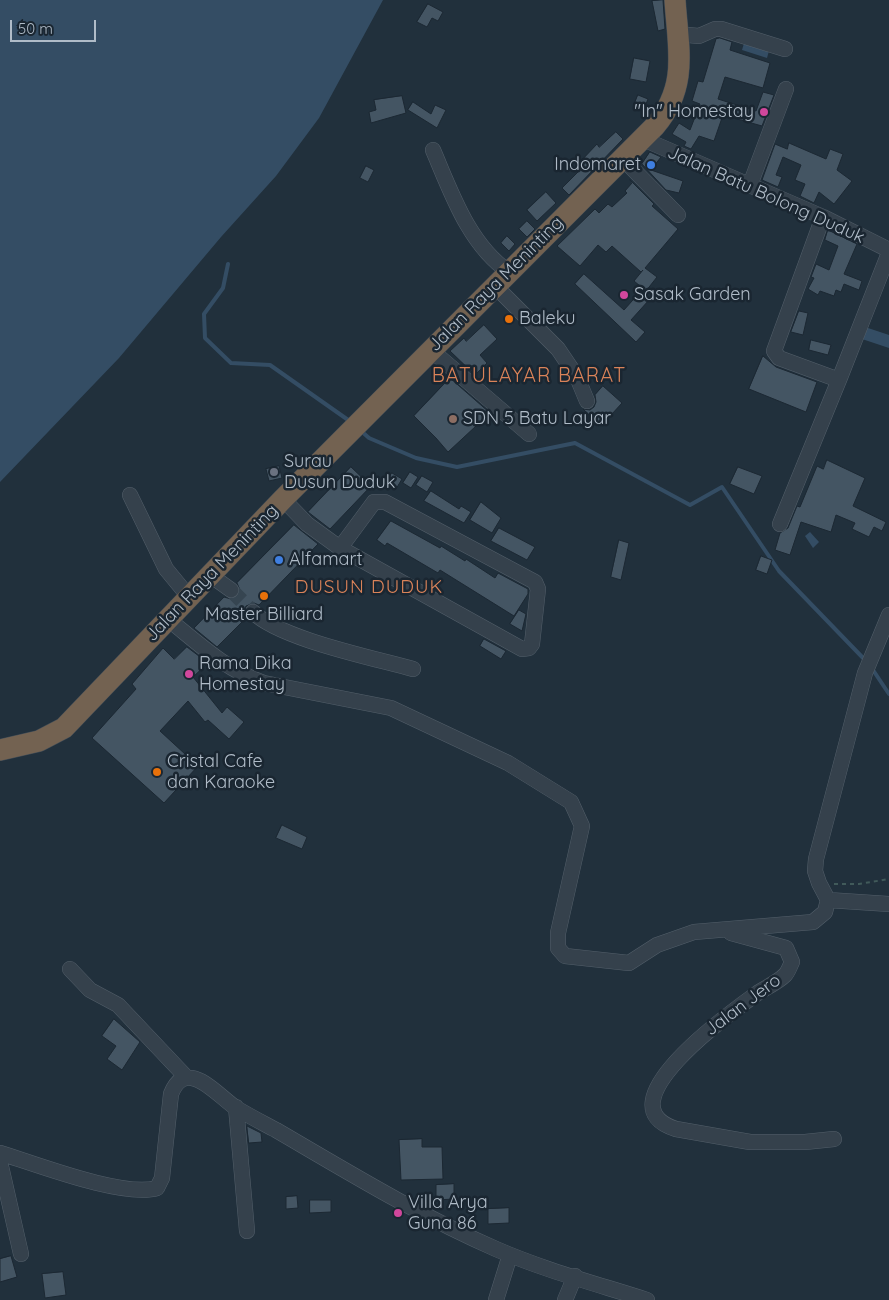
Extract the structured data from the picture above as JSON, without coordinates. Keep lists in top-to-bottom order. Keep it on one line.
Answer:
{"streets":{"highway":["Jalan Raya Meninting"],"street":["Jalan Batu Bolong Duduk","Jalan Jero"]},"crossings":[["Jalan Batu Bolong Duduk","Jalan Raya Meninting"]],"districts":["BATULAYAR BARAT","DUSUN DUDUK"],"places":["\"In\" Homestay","Indomaret","Sasak Garden","Baleku","SDN 5 Batu Layar","Surau Dusun Duduk","Alfamart","Master Billiard","Rama Dika Homestay","Cristal Cafe dan Karaoke","Villa Arya Guna 86"],"scale_bar":"50 m"}
